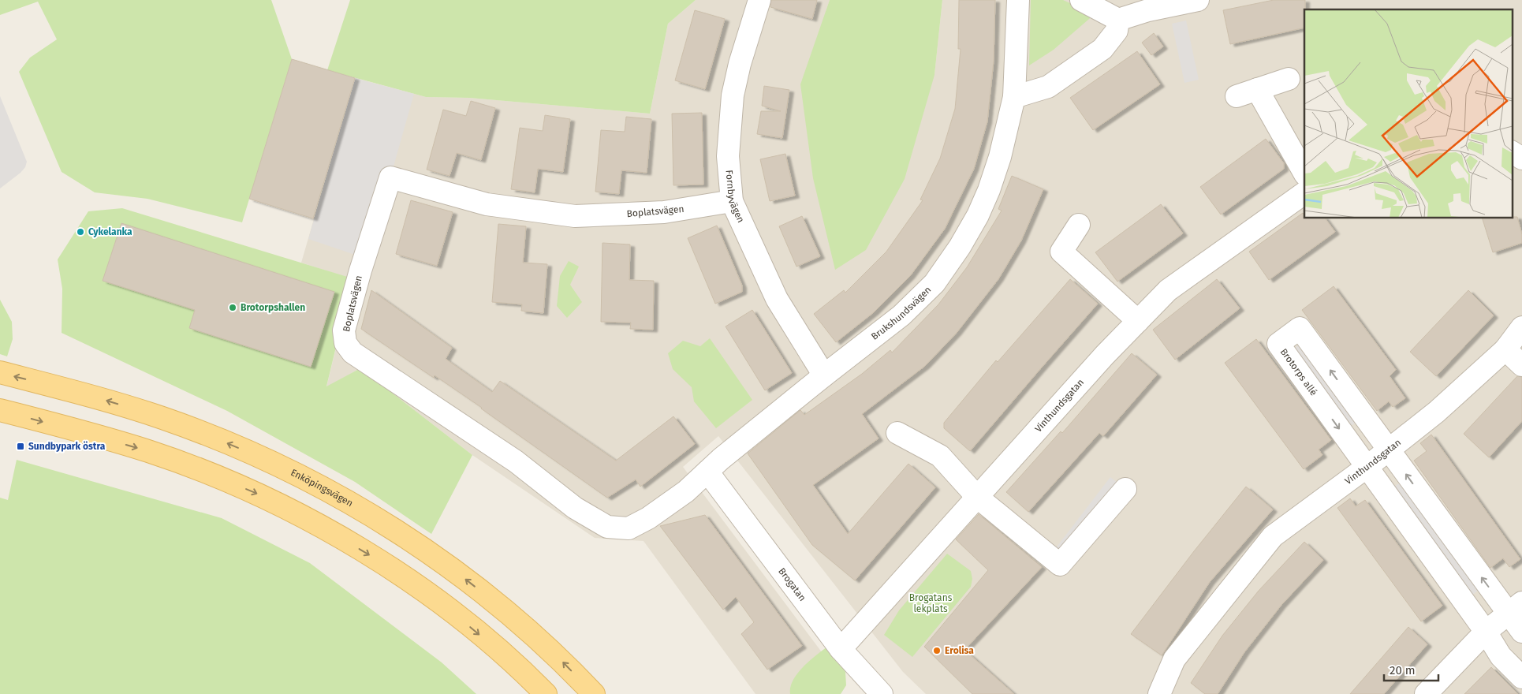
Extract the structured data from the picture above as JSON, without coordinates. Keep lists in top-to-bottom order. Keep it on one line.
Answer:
{"streets":{"main road":["Enköpingsvägen"],"street":["Fornbyvägen","Boplatsvägen","Brukshundsvägen","Brotorps allé","Vinthundsgatan","Brogatan"]},"crossings":[["Fornbyvägen","Boplatsvägen"],["Fornbyvägen","Brukshundsvägen"],["Boplatsvägen","Brukshundsvägen"],["Boplatsvägen","Brogatan"],["Brukshundsvägen","Brogatan"],["Brotorps allé","Vinthundsgatan"],["Vinthundsgatan","Brogatan"]],"parks":["Brogatans lekplats"],"places":{"other":["Cykelanka","Brotorpshallen","Erolisa"],"transit":["Sundbypark östra"]},"scale_bar":"20 m"}
